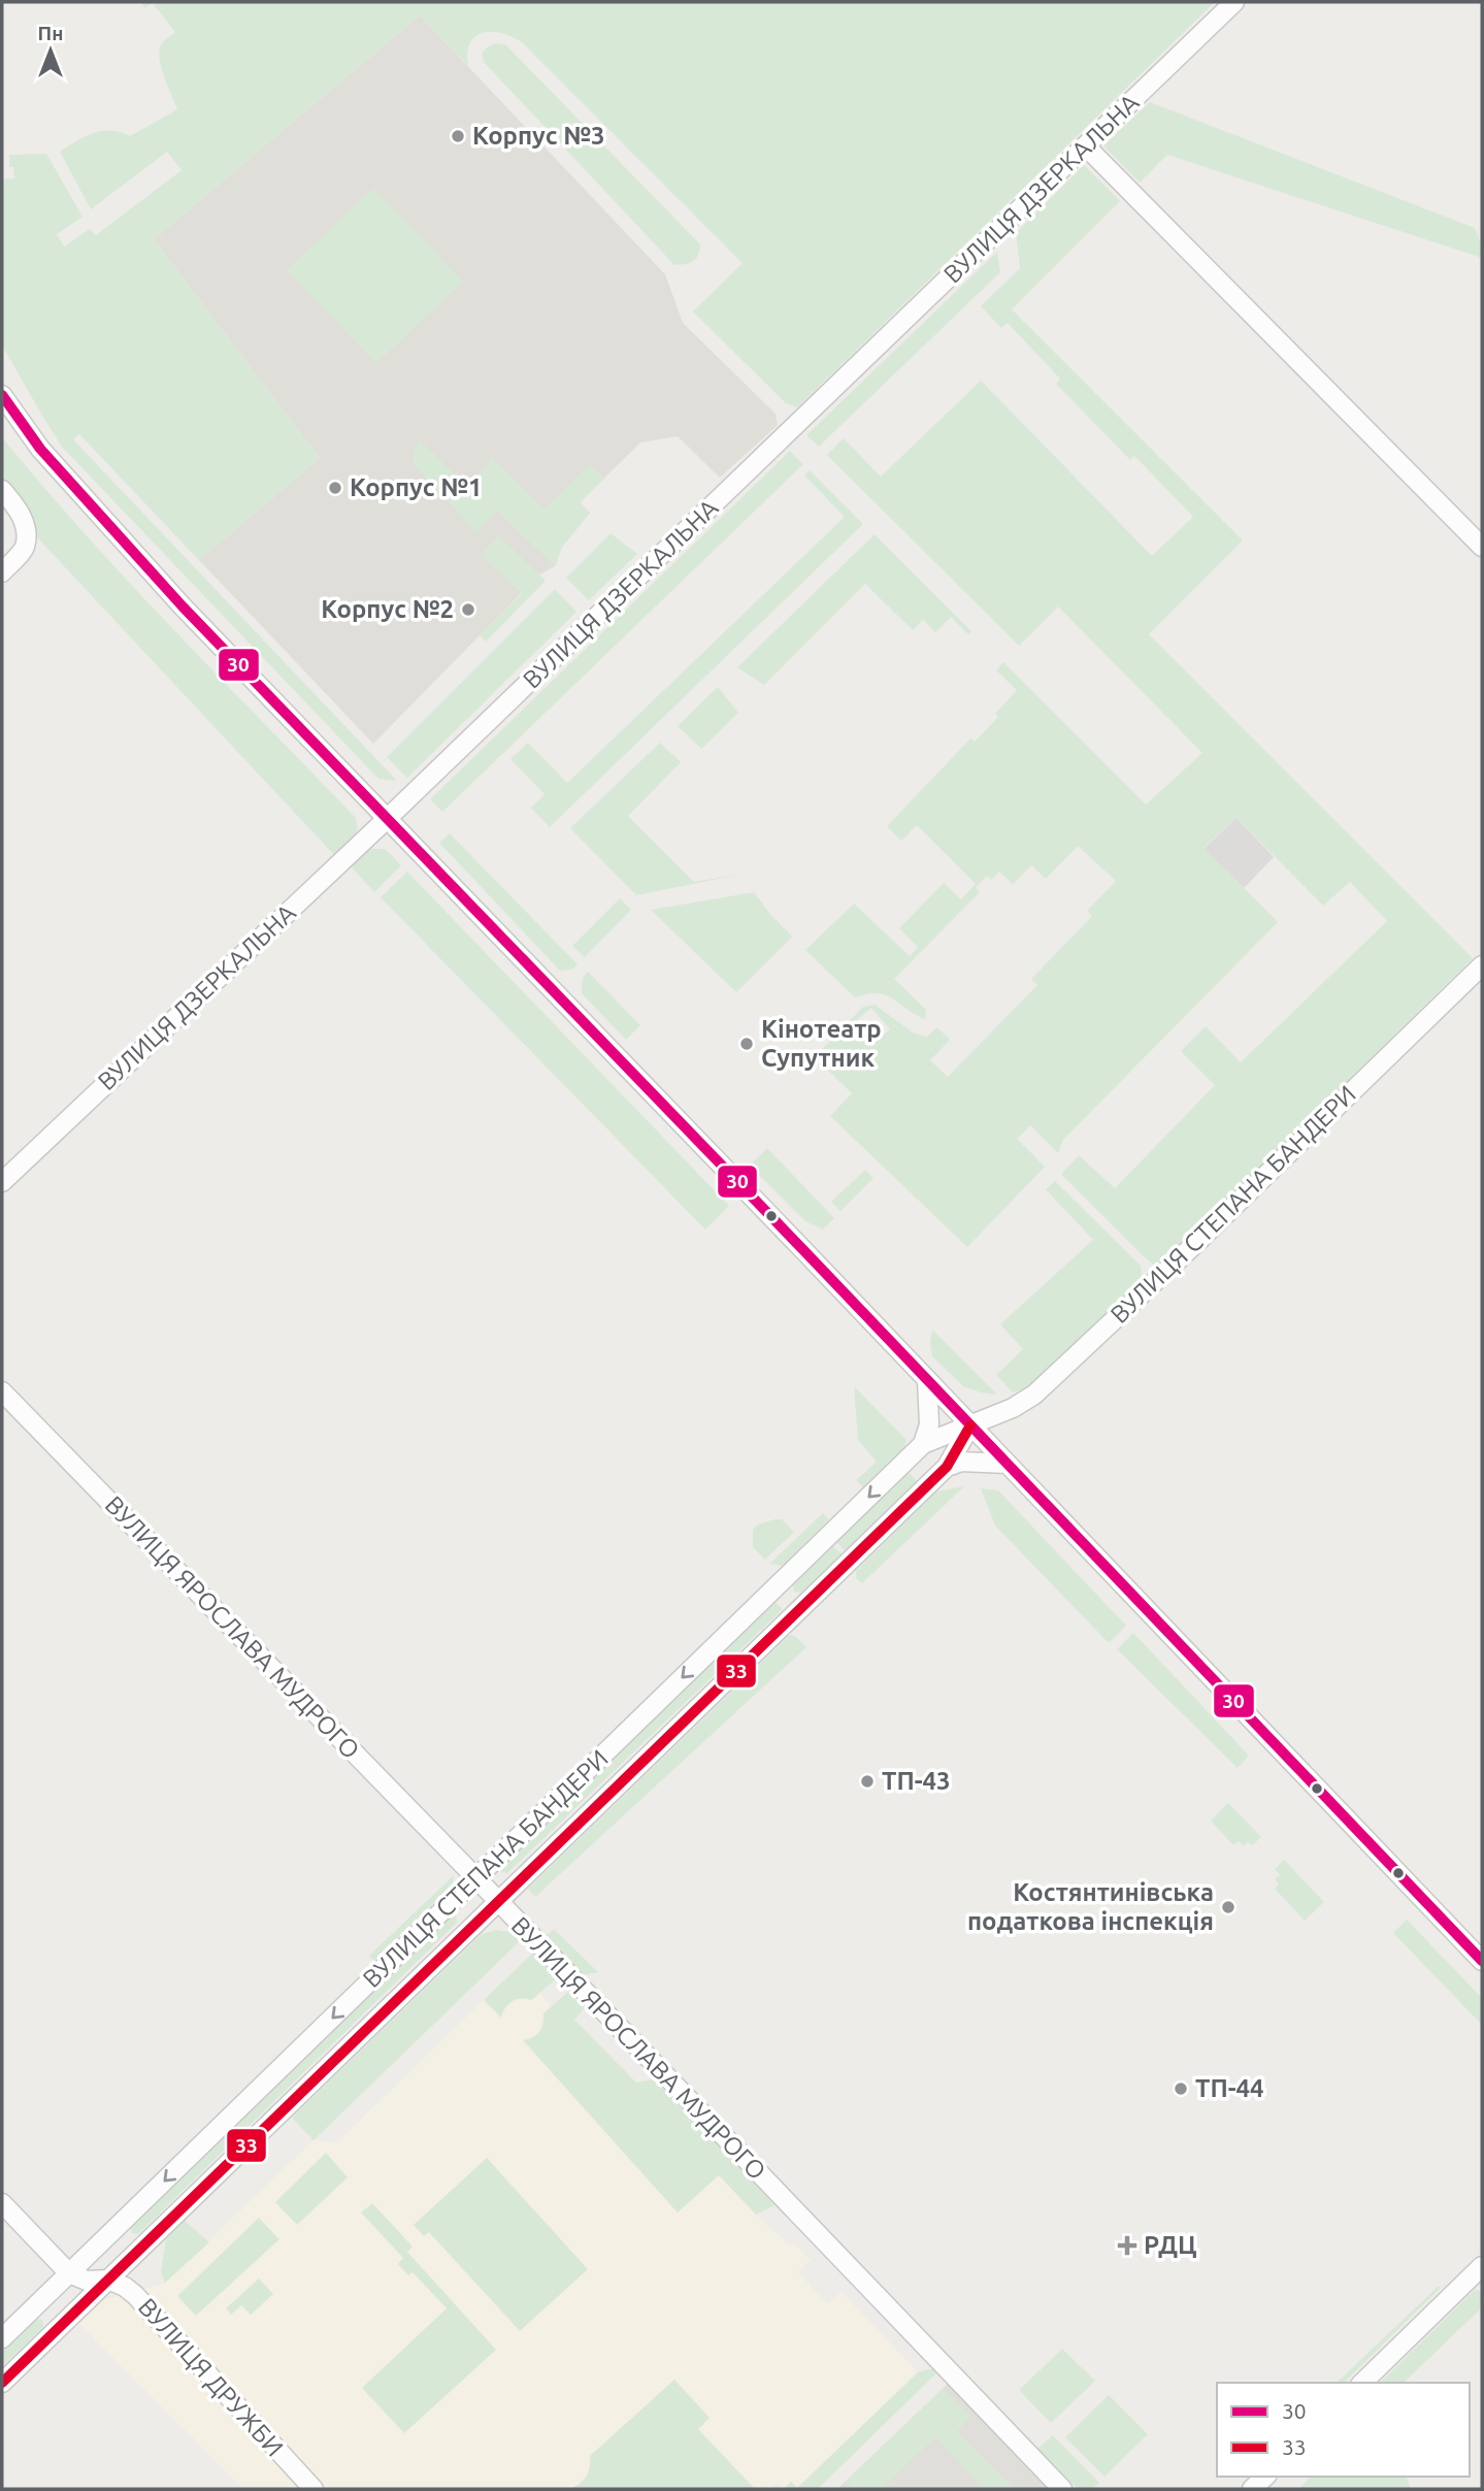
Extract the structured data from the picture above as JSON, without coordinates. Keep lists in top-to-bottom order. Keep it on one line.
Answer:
{"streets":{"street":["ВУЛИЦЯ ДЗЕРКАЛЬНА","ВУЛИЦЯ СТЕПАНА БАНДЕРИ","ВУЛИЦЯ ЯРОСЛАВА МУДРОГО","ВУЛИЦЯ ДРУЖБИ"]},"crossings":[["ВУЛИЦЯ СТЕПАНА БАНДЕРИ","ВУЛИЦЯ ЯРОСЛАВА МУДРОГО"],["ВУЛИЦЯ СТЕПАНА БАНДЕРИ","ВУЛИЦЯ ДРУЖБИ"]],"places":{"other":["Корпус №3","Корпус №1","Корпус №2","Кінотеатр Супутник","ТП-43","Костянтинівська податкова інспекція","ТП-44"],"health":["РДЦ"]},"lines":["transit line 30","transit line 33"],"legend":["30","33"],"north":"top"}
